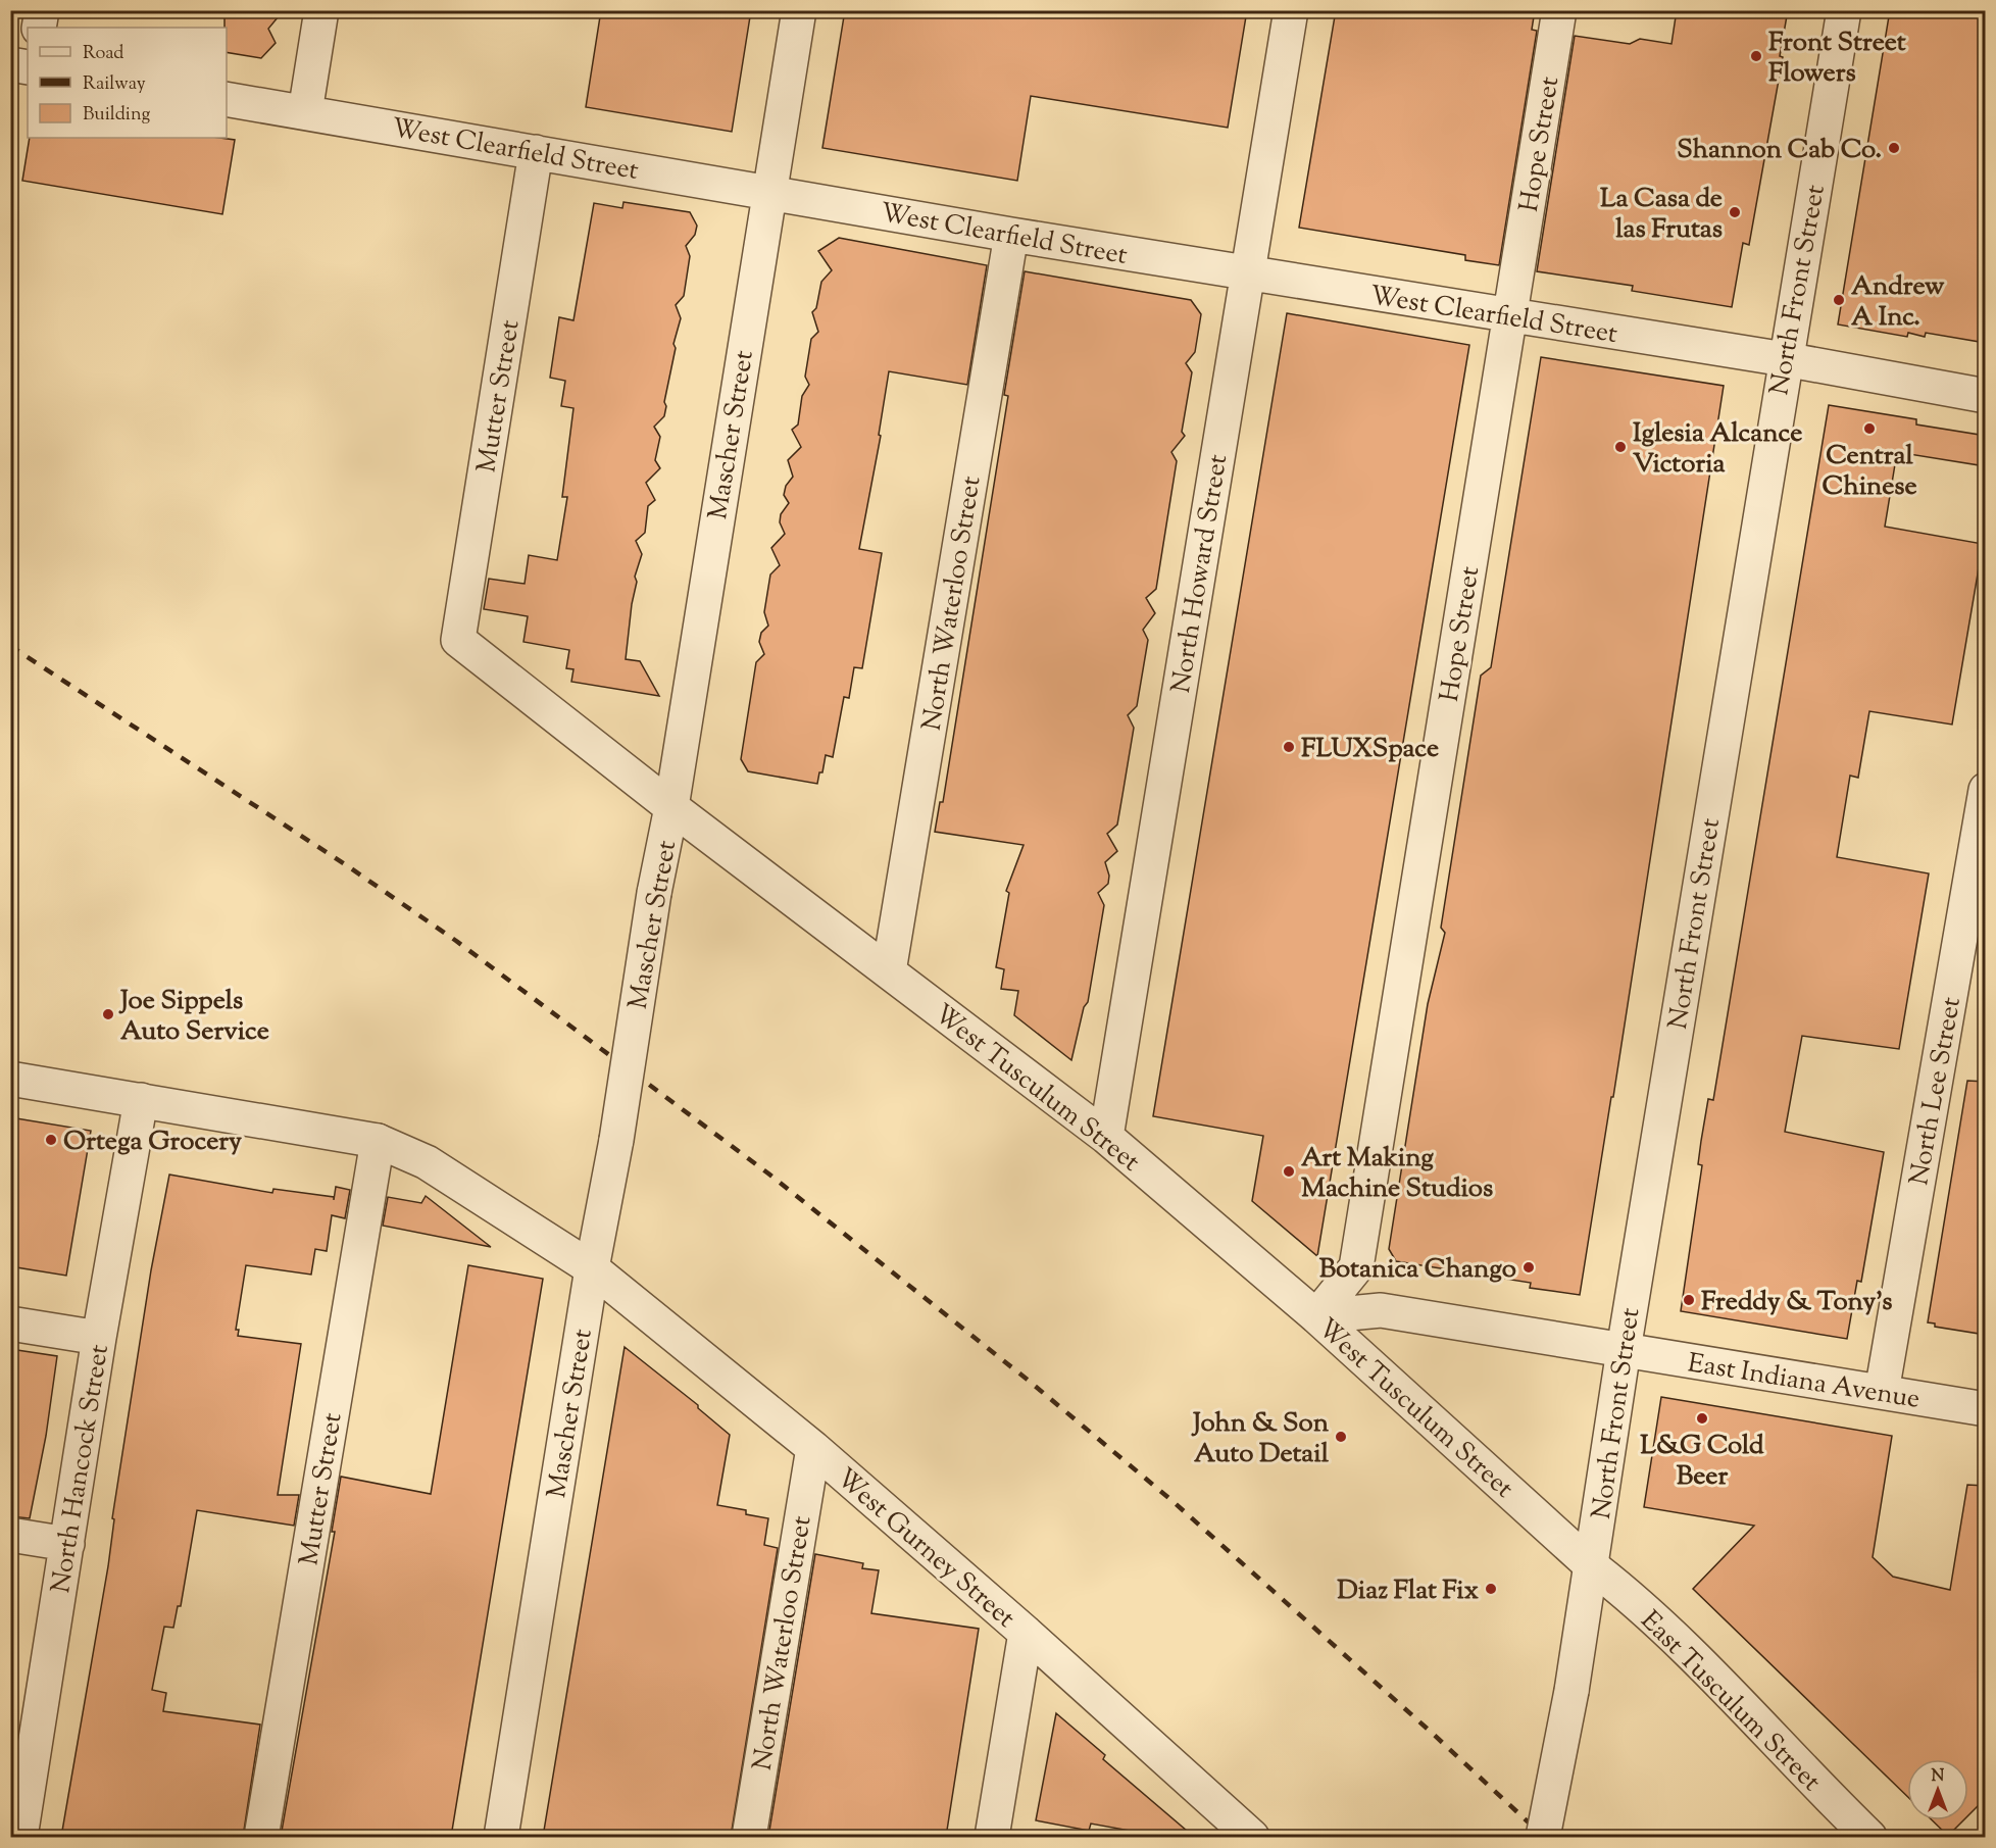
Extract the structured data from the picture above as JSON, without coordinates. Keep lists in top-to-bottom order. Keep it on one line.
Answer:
{"streets":{"street":["Hope Street","West Clearfield Street","North Front Street","Mutter Street","Mascher Street","North Howard Street","North Waterloo Street","West Tusculum Street","North Lee Street","East Indiana Avenue","North Hancock Street","West Gurney Street","East Tusculum Street"]},"crossings":[["Hope Street","West Clearfield Street"],["Hope Street","West Tusculum Street"],["Hope Street","East Indiana Avenue"],["West Clearfield Street","North Front Street"],["West Clearfield Street","Mutter Street"],["West Clearfield Street","Mascher Street"],["West Clearfield Street","North Howard Street"],["West Clearfield Street","North Waterloo Street"],["North Front Street","West Tusculum Street"],["North Front Street","East Indiana Avenue"],["North Front Street","East Tusculum Street"],["Mutter Street","West Tusculum Street"],["Mutter Street","West Gurney Street"],["Mascher Street","West Tusculum Street"],["Mascher Street","West Gurney Street"],["North Howard Street","West Tusculum Street"],["North Waterloo Street","West Tusculum Street"],["North Waterloo Street","West Gurney Street"],["West Tusculum Street","East Indiana Avenue"],["West Tusculum Street","East Tusculum Street"],["North Lee Street","East Indiana Avenue"],["North Hancock Street","West Gurney Street"]],"places":["Front Street Flowers","Shannon Cab Co.","La Casa de las Frutas","Andrew A Inc.","Central Chinese","Iglesia Alcance Victoria","FLUXSpace","Joe Sippels Auto Service","Ortega Grocery","Art Making Machine Studios","Botanica Chango","Freddy & Tony's","L&G Cold Beer","John & Son Auto Detail","Diaz Flat Fix"],"legend":["Road","Railway","Building"],"north":"top"}
